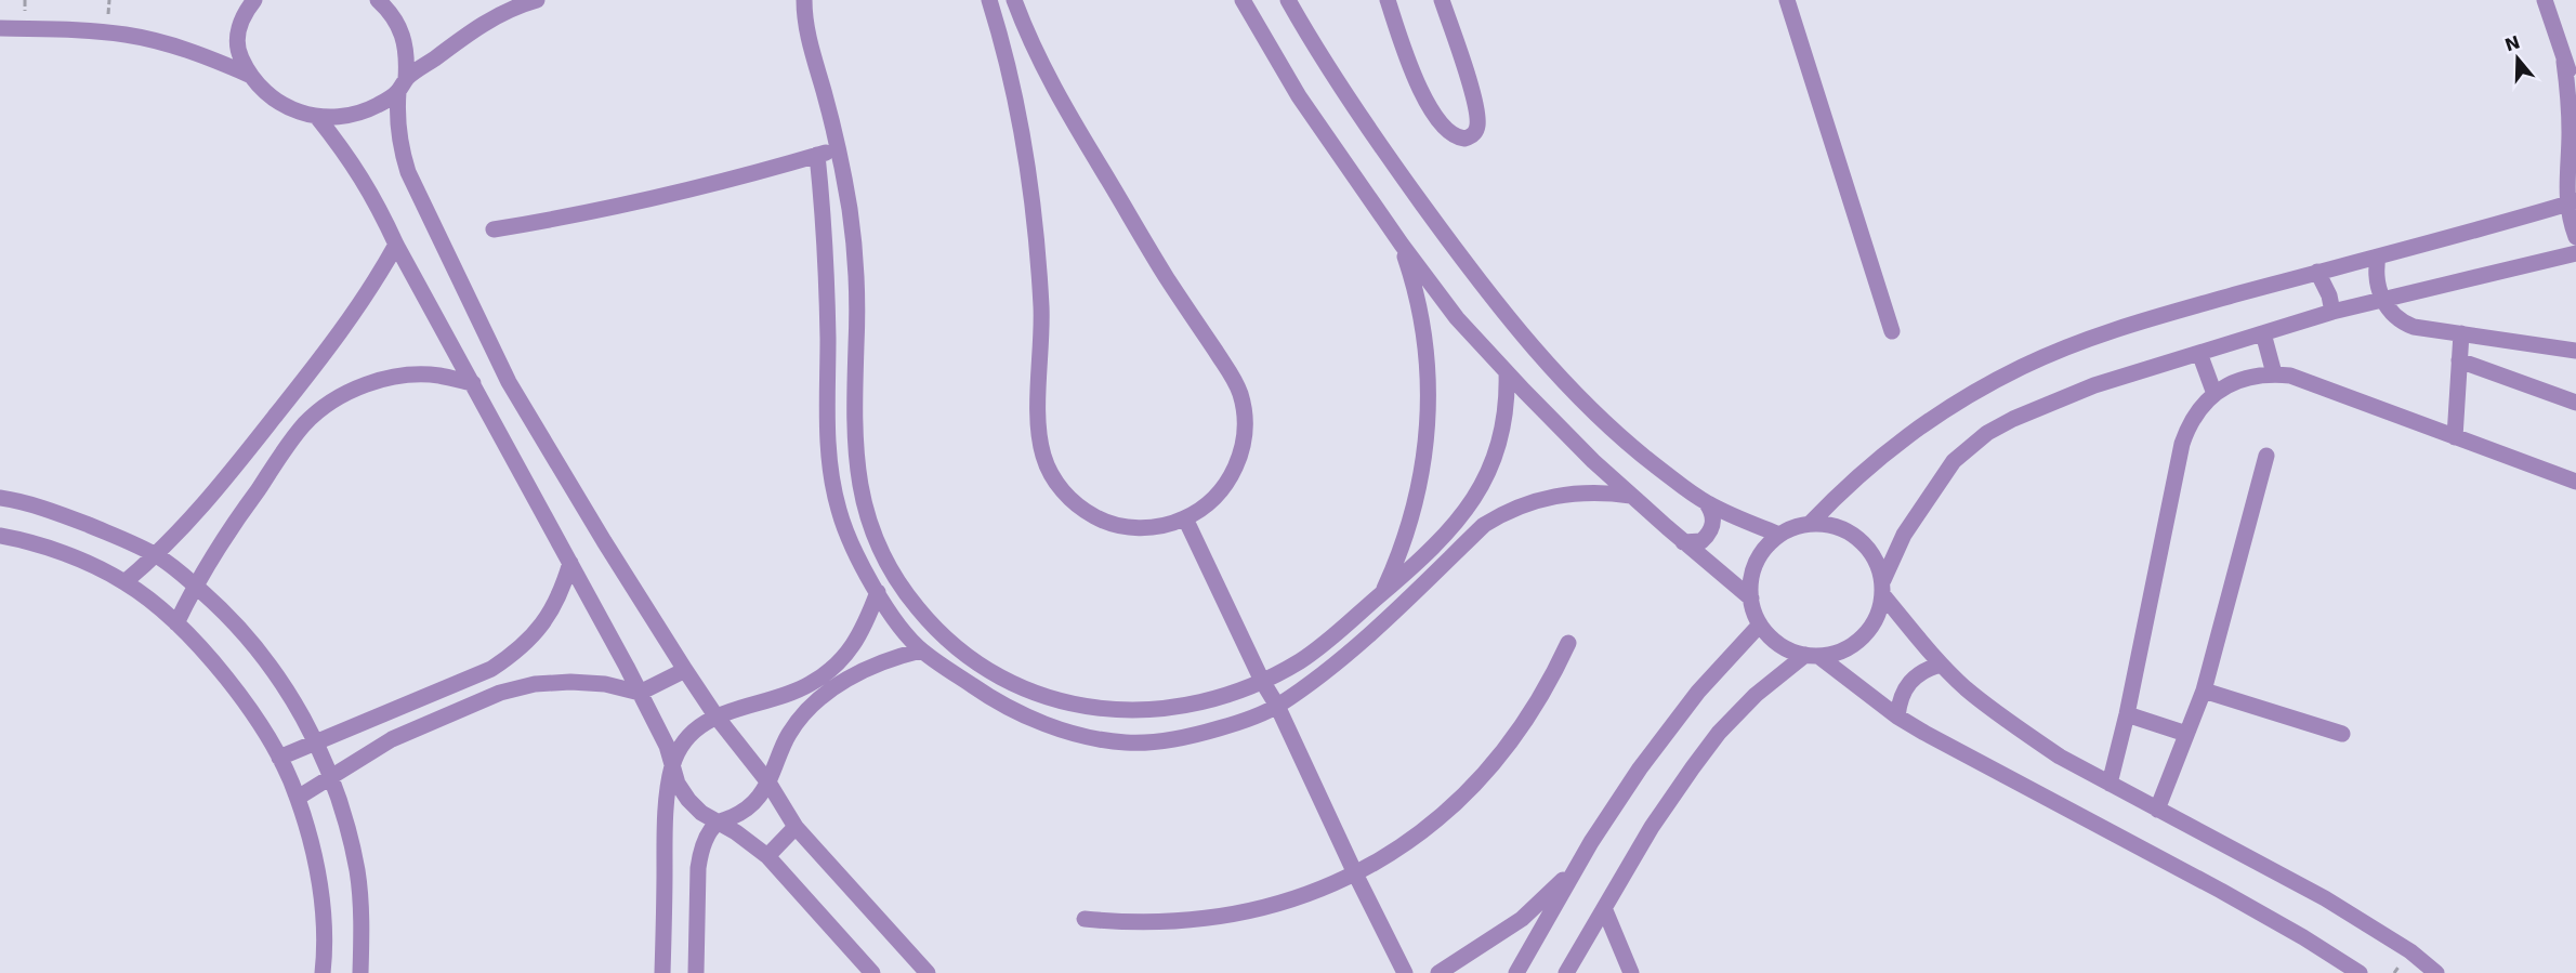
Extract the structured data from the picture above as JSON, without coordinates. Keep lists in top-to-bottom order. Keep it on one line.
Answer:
{"north":"top"}
